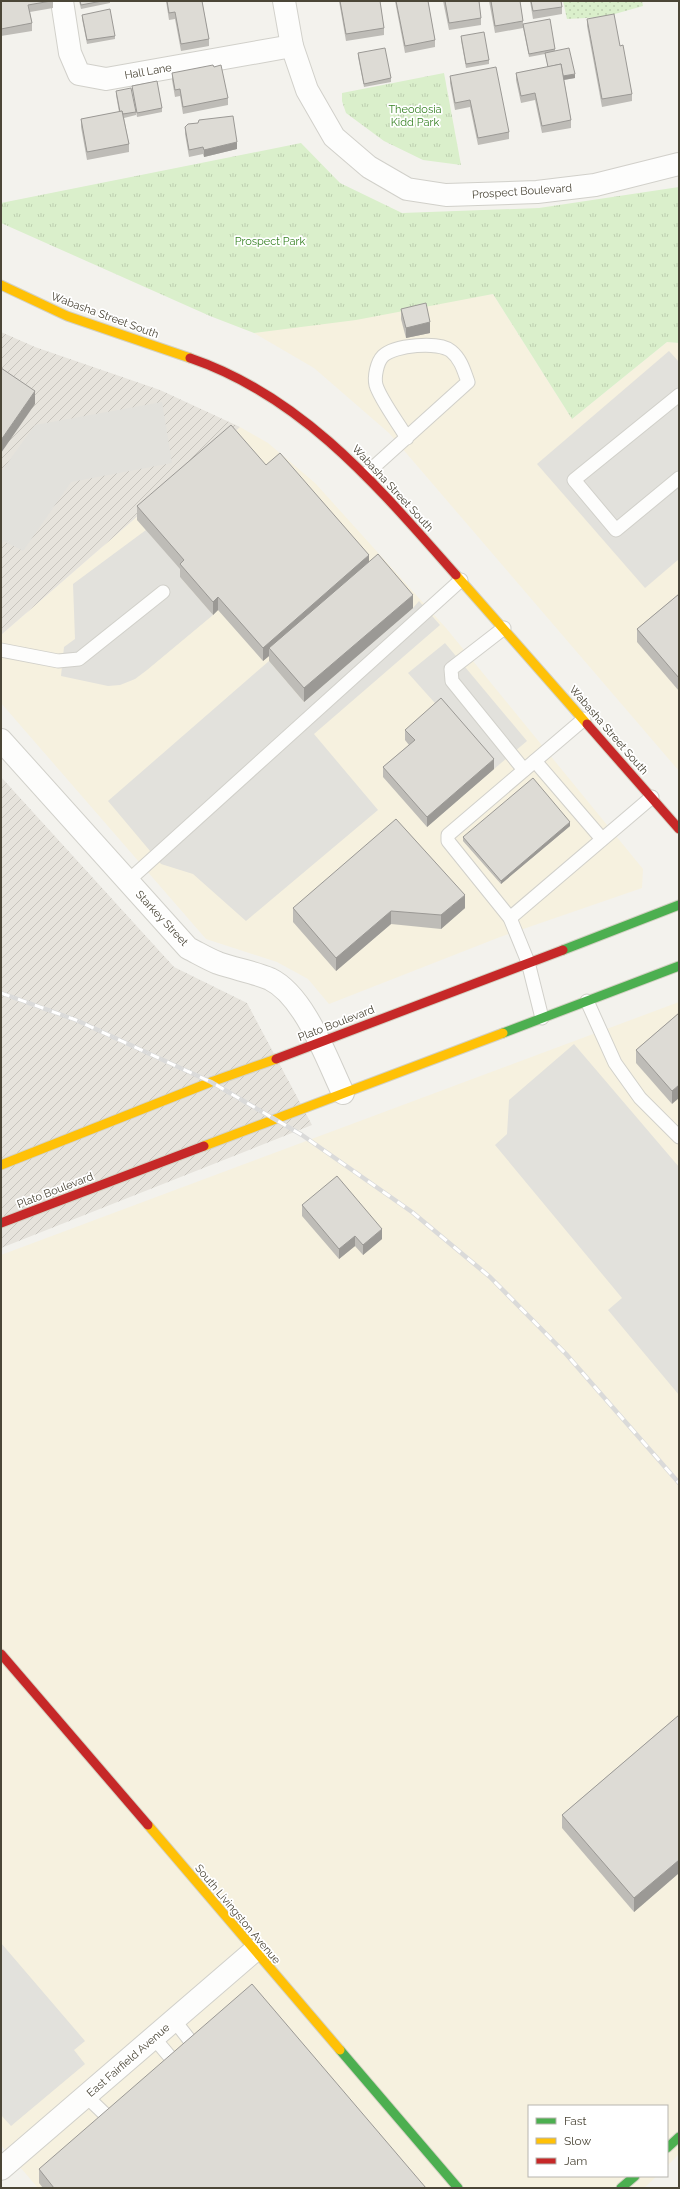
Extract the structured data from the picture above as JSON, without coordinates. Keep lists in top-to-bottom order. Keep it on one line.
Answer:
{"streets":{"main road":["Wabasha Street South","Plato Boulevard","South Livingston Avenue"],"street":["Hall Lane","Prospect Boulevard","Starkey Street","East Fairfield Avenue"]},"crossings":[["Hall Lane","Prospect Boulevard"],["Starkey Street","Plato Boulevard"],["South Livingston Avenue","East Fairfield Avenue"]],"parks":["Theodosia Kidd Park","Prospect Park"],"legend":["Fast","Slow","Jam"]}
